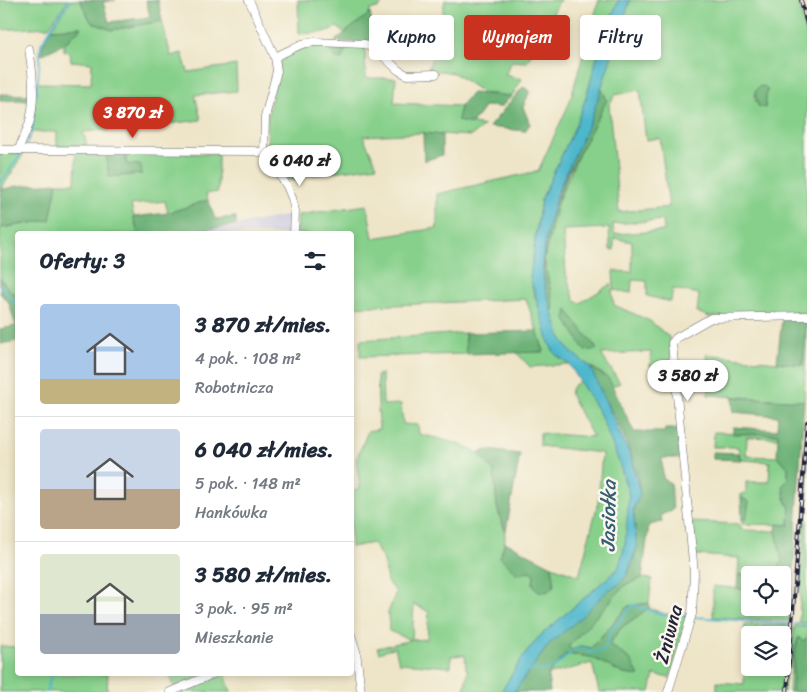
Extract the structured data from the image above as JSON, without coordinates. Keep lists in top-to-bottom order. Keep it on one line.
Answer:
{"streets":{"street":["Żniwna"]},"water":["Jasiołka"],"page":{"chip":["Kupno","Wynajem","Filtry"],"price":["3 870 zł","6 040 zł","3 580 zł"],"heading":"Oferty: 3","list":[{"name":"3 870 zł/mies.","note":"4 pok. · 108 m² · Robotnicza"},{"name":"6 040 zł/mies.","note":"5 pok. · 148 m² · Hankówka"},{"name":"3 580 zł/mies.","note":"3 pok. · 95 m² · Mieszkanie"}]}}
